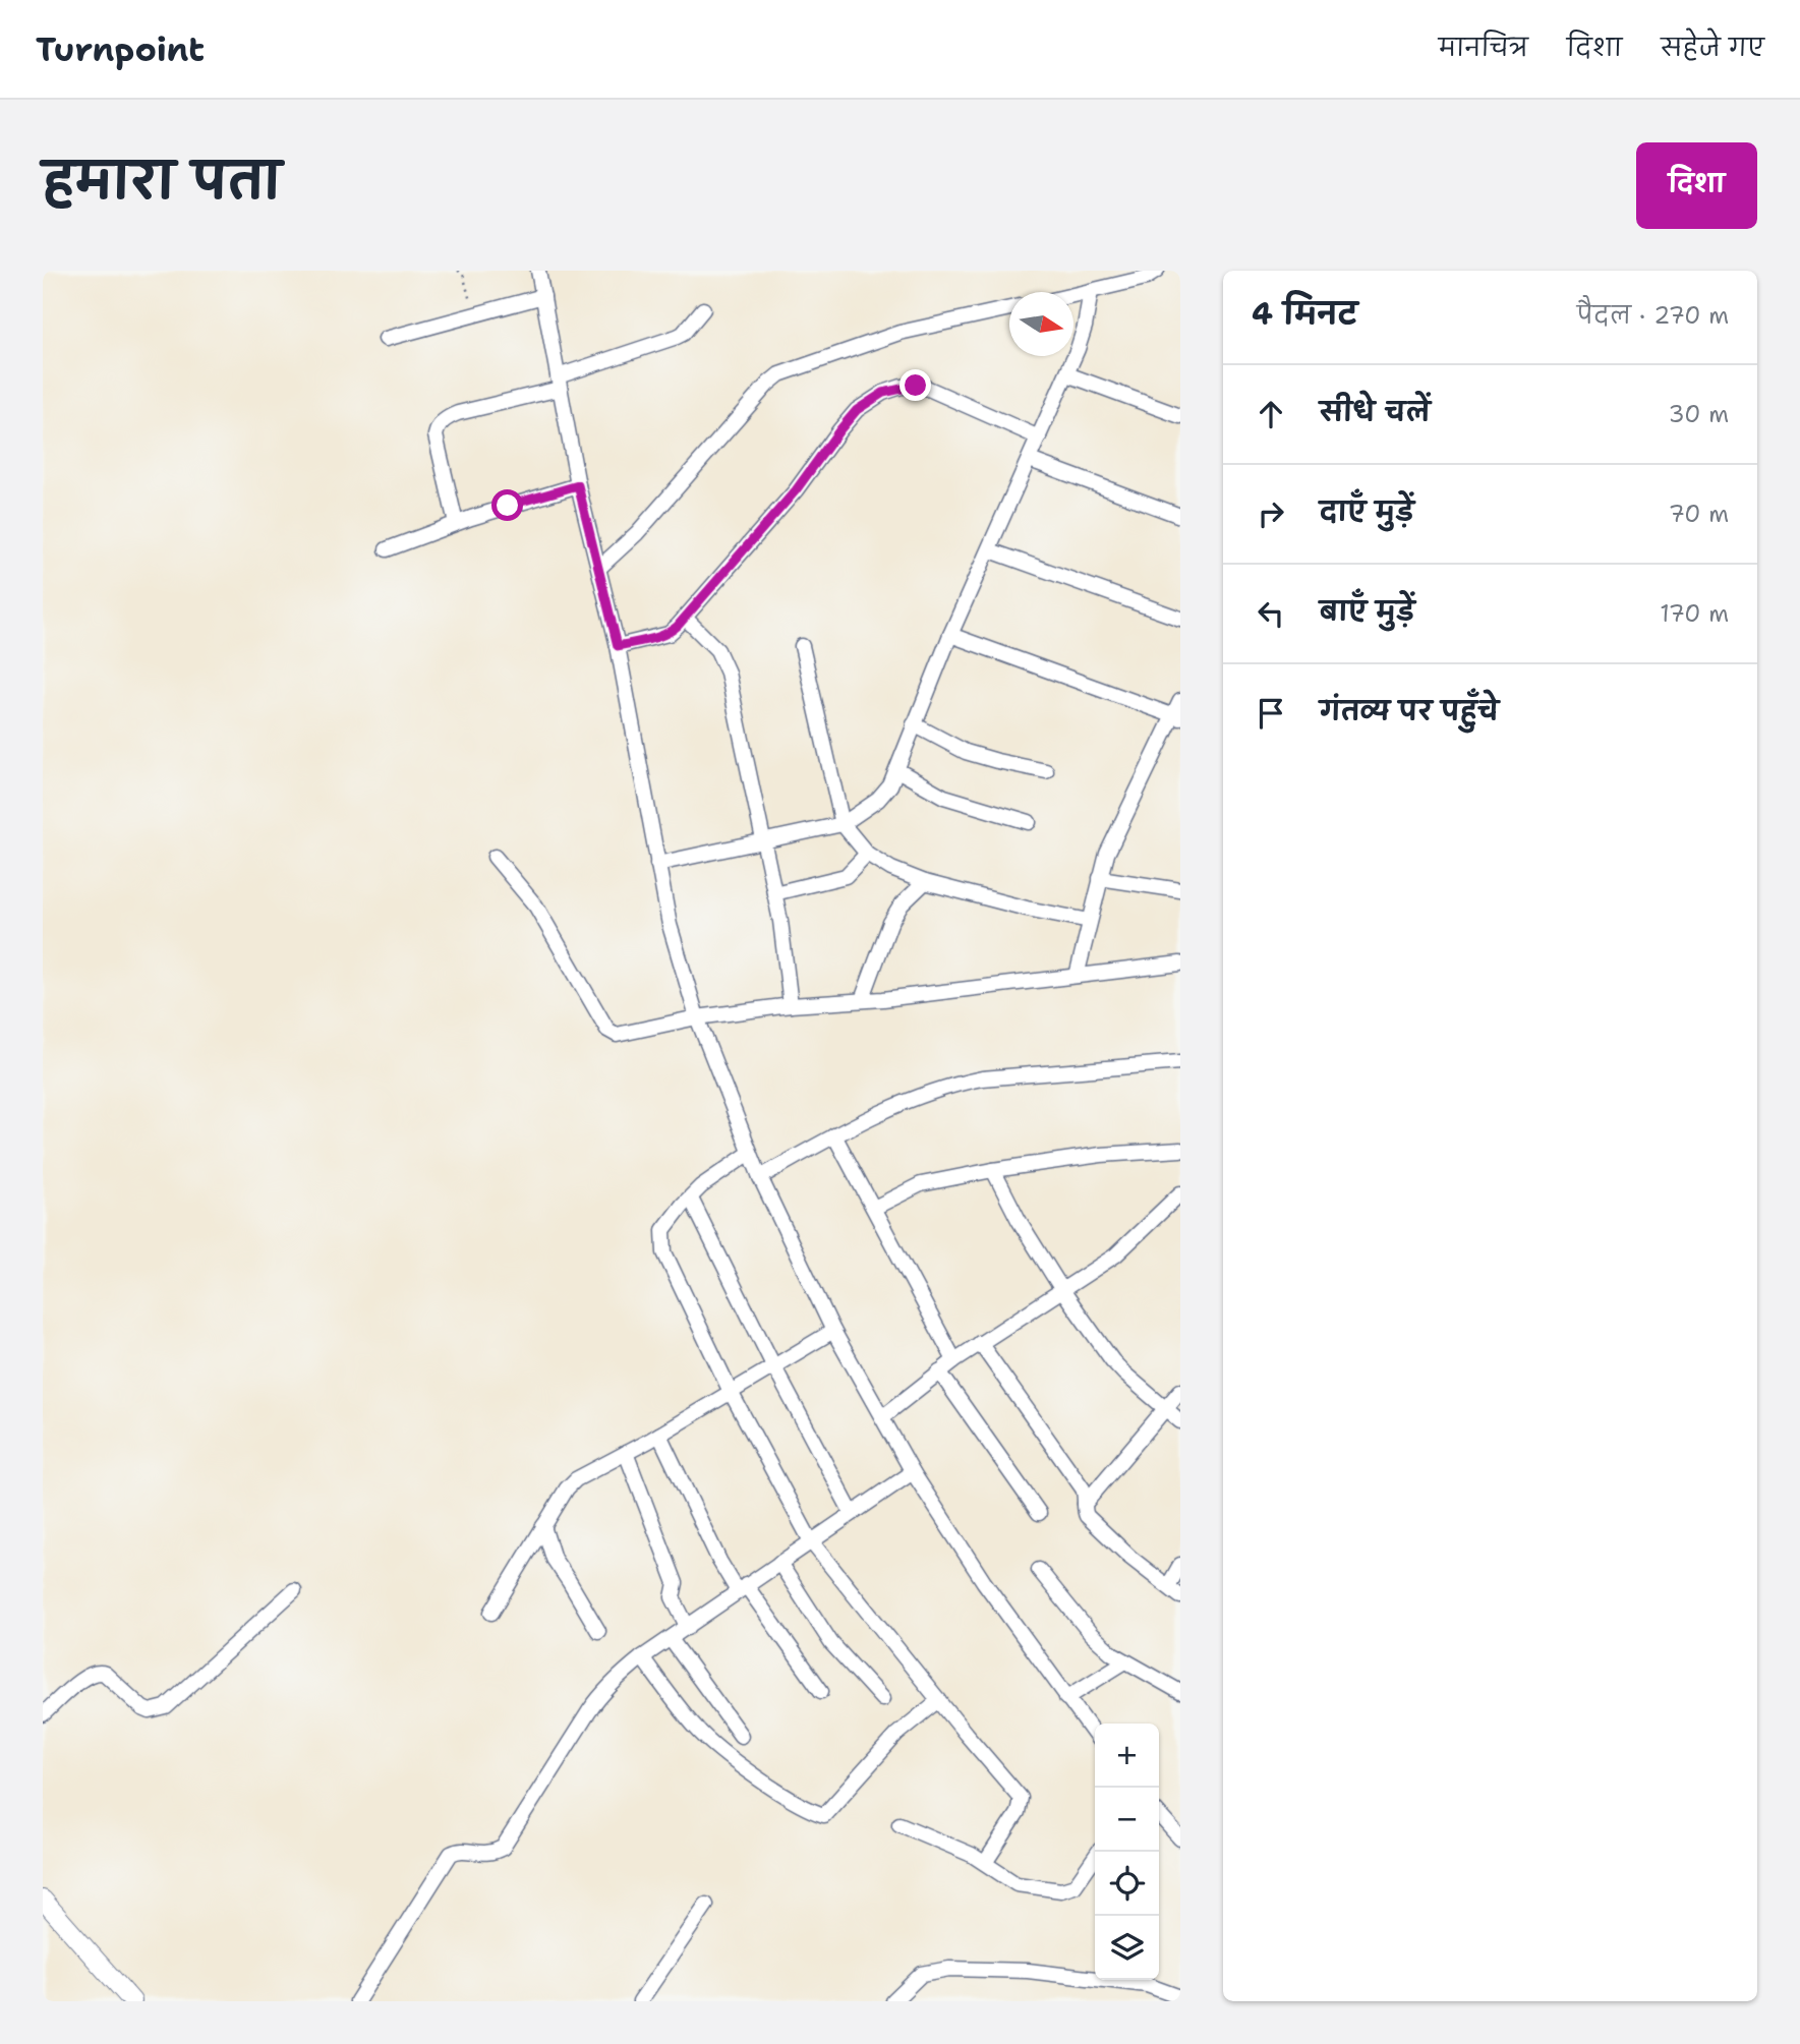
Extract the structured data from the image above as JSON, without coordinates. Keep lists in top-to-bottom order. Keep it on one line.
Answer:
{"north":"right","page":{"header":"Turnpoint","nav":["मानचित्र","दिशा","सहेजे गए"],"title":"हमारा पता","buttons":"दिशा","heading":["4 मिनट","पैदल · 270 m"],"list":[["सीधे चलें","30 m"],["दाएँ मुड़ें","70 m"],["बाएँ मुड़ें","170 m"],"गंतव्य पर पहुँचे"],"map_buttons":["+","−"]}}
